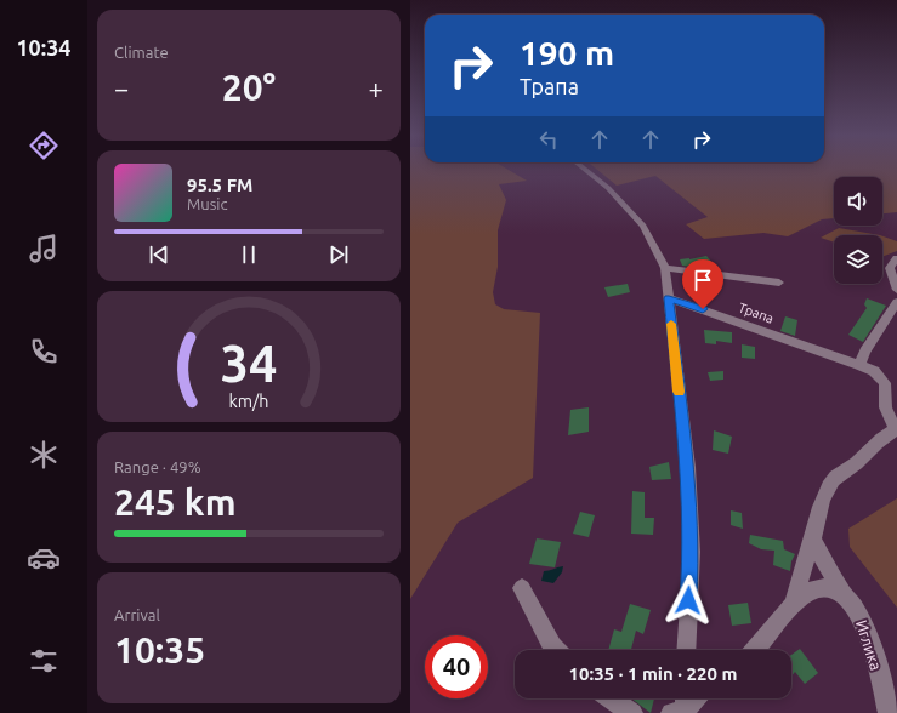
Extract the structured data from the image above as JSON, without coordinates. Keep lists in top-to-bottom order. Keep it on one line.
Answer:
{"streets":{"street":["Трапа","Иглика"]},"page":{"tabs":"10:34","tile":["Climate",["Range · 49%","245 km"],["Arrival","10:35"]],"turn":["190 m","Трапа"],"heat":["−","20°","+"],"song":["95.5 FM","Music"],"limit":"40","trip":"10:35 · 1 min · 220 m","gauge":["34","km/h"]}}
